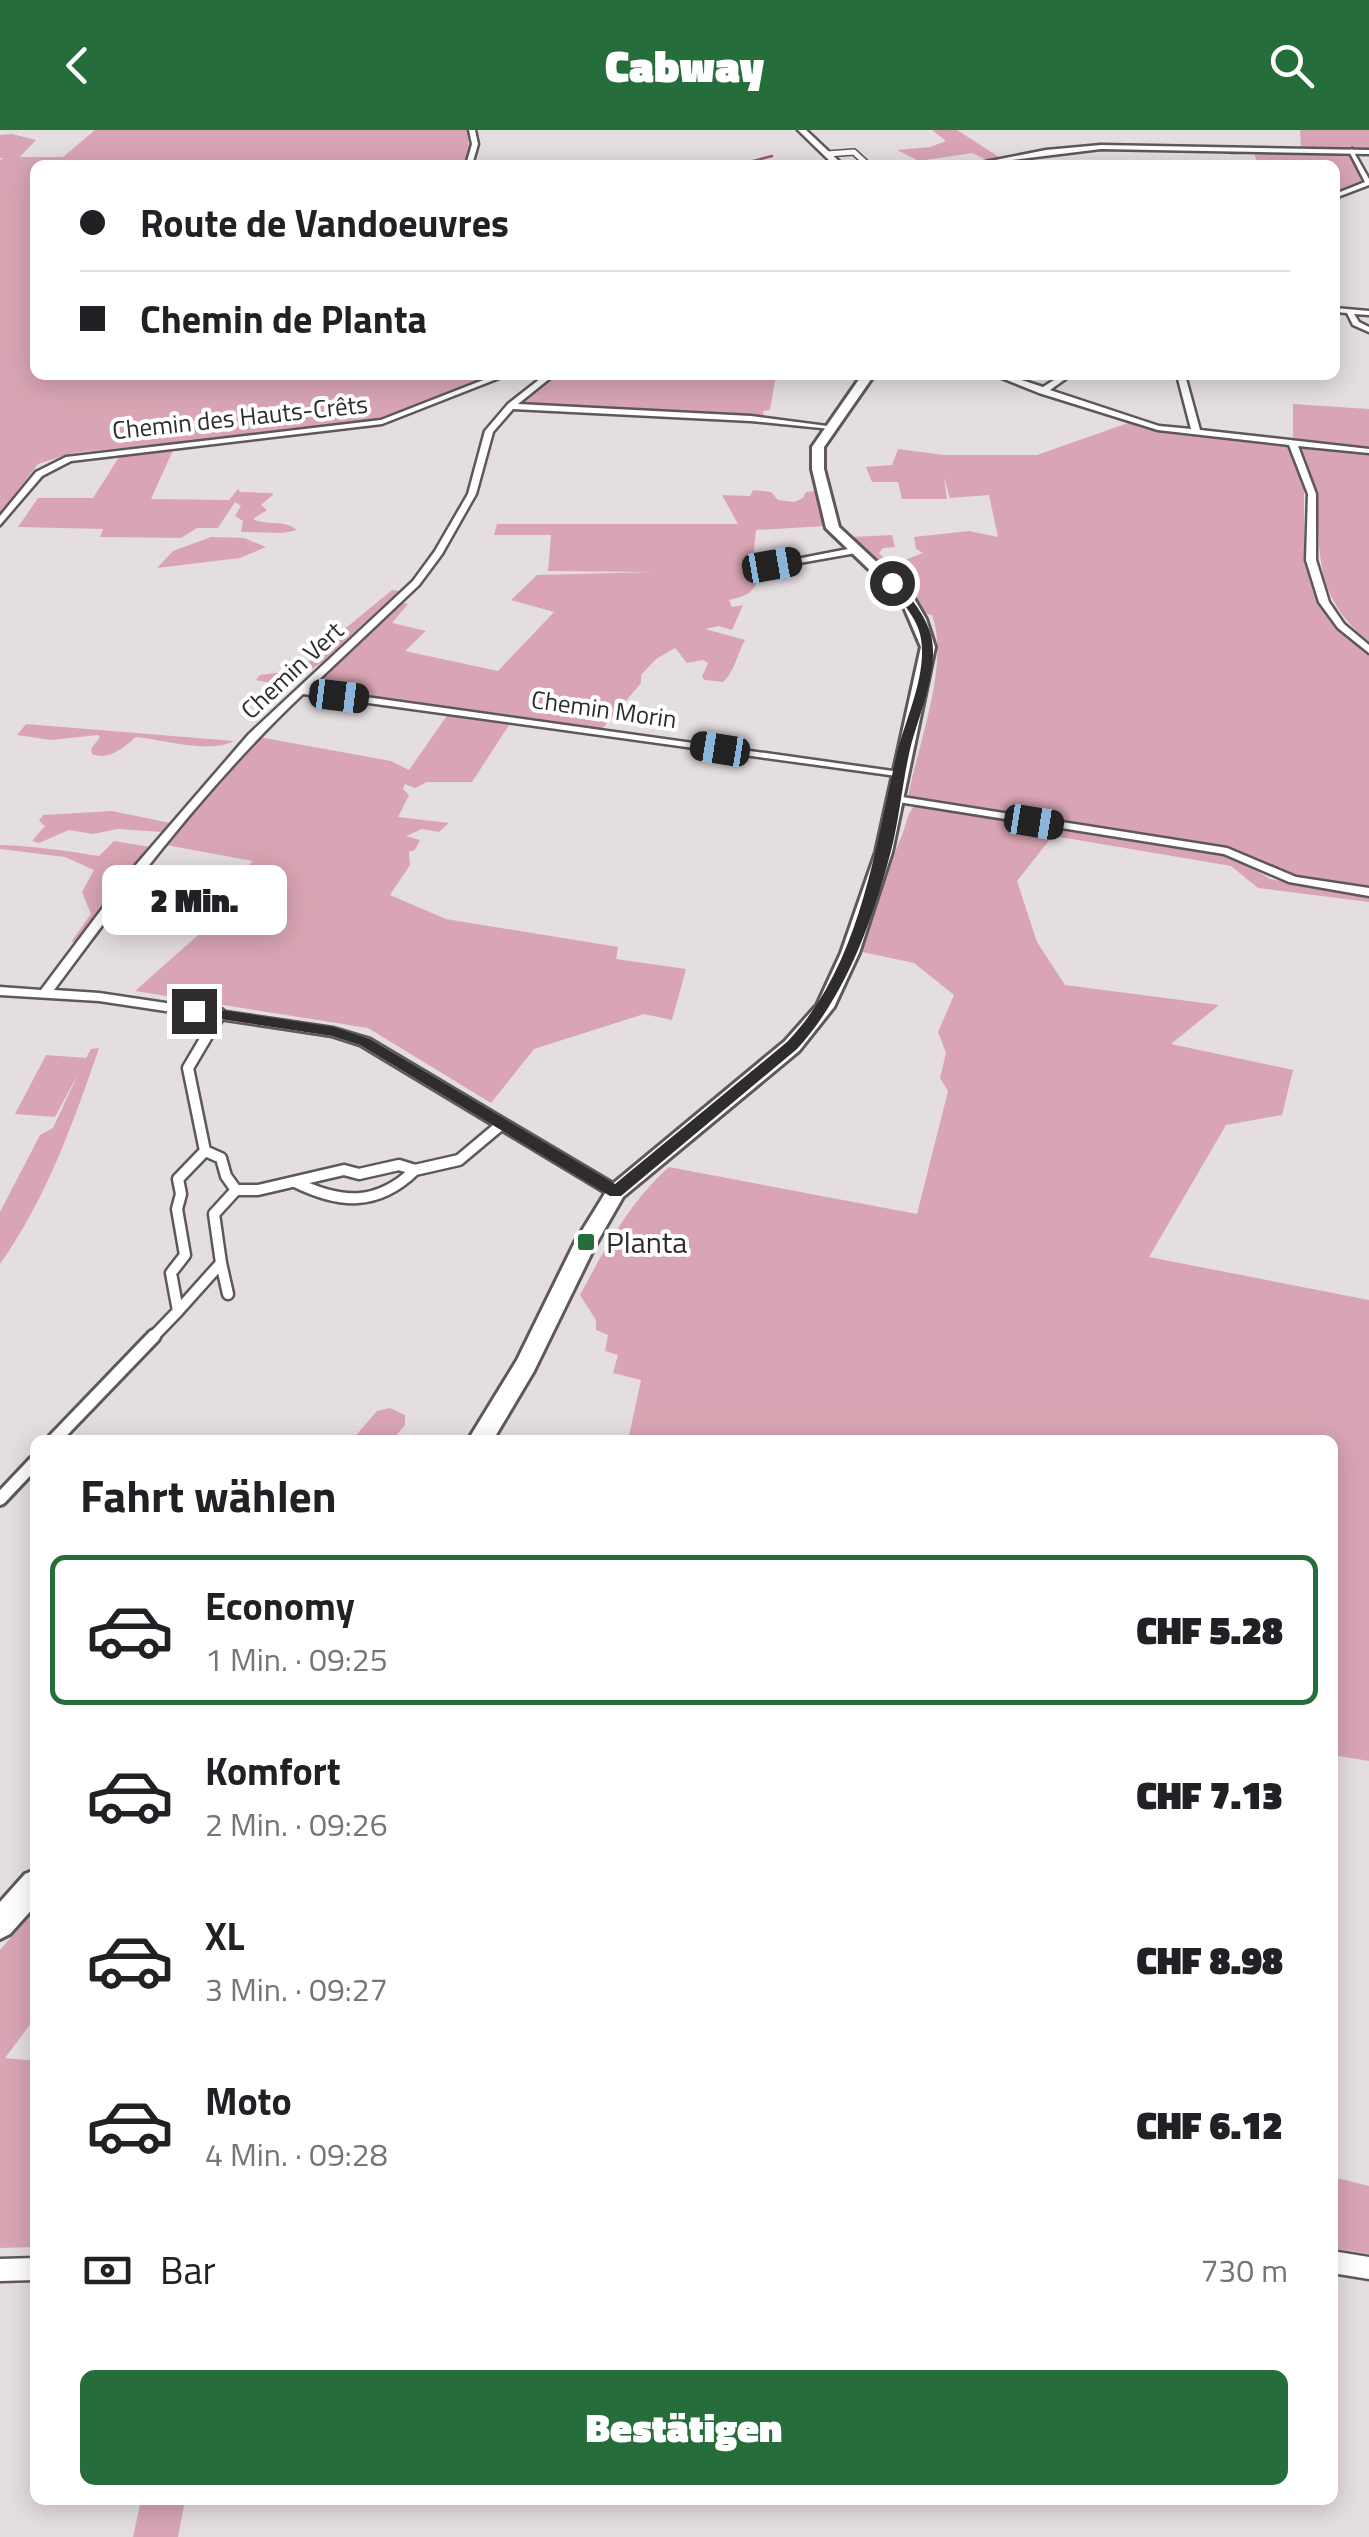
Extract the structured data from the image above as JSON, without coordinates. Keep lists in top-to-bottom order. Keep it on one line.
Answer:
{"streets":{"street":["Chemin des Hauts-Crêts","Chemin Vert","Chemin Morin"]},"crossings":[["Chemin Vert","Chemin Morin"]],"places":{"transit":["Planta"]},"page":{"header":"Cabway","banner":["Route de Vandoeuvres","Chemin de Planta"],"bubble":"2 Min.","heading":"Fahrt wählen","list":[{"name":"Economy","note":"1 Min. · 09:25","value":"CHF 5.28"},{"name":"Komfort","note":"2 Min. · 09:26","value":"CHF 7.13"},{"name":"XL","note":"3 Min. · 09:27","value":"CHF 8.98"},{"name":"Moto","note":"4 Min. · 09:28","value":"CHF 6.12"}],"pay":["Bar","730 m"],"buttons":"Bestätigen"}}
